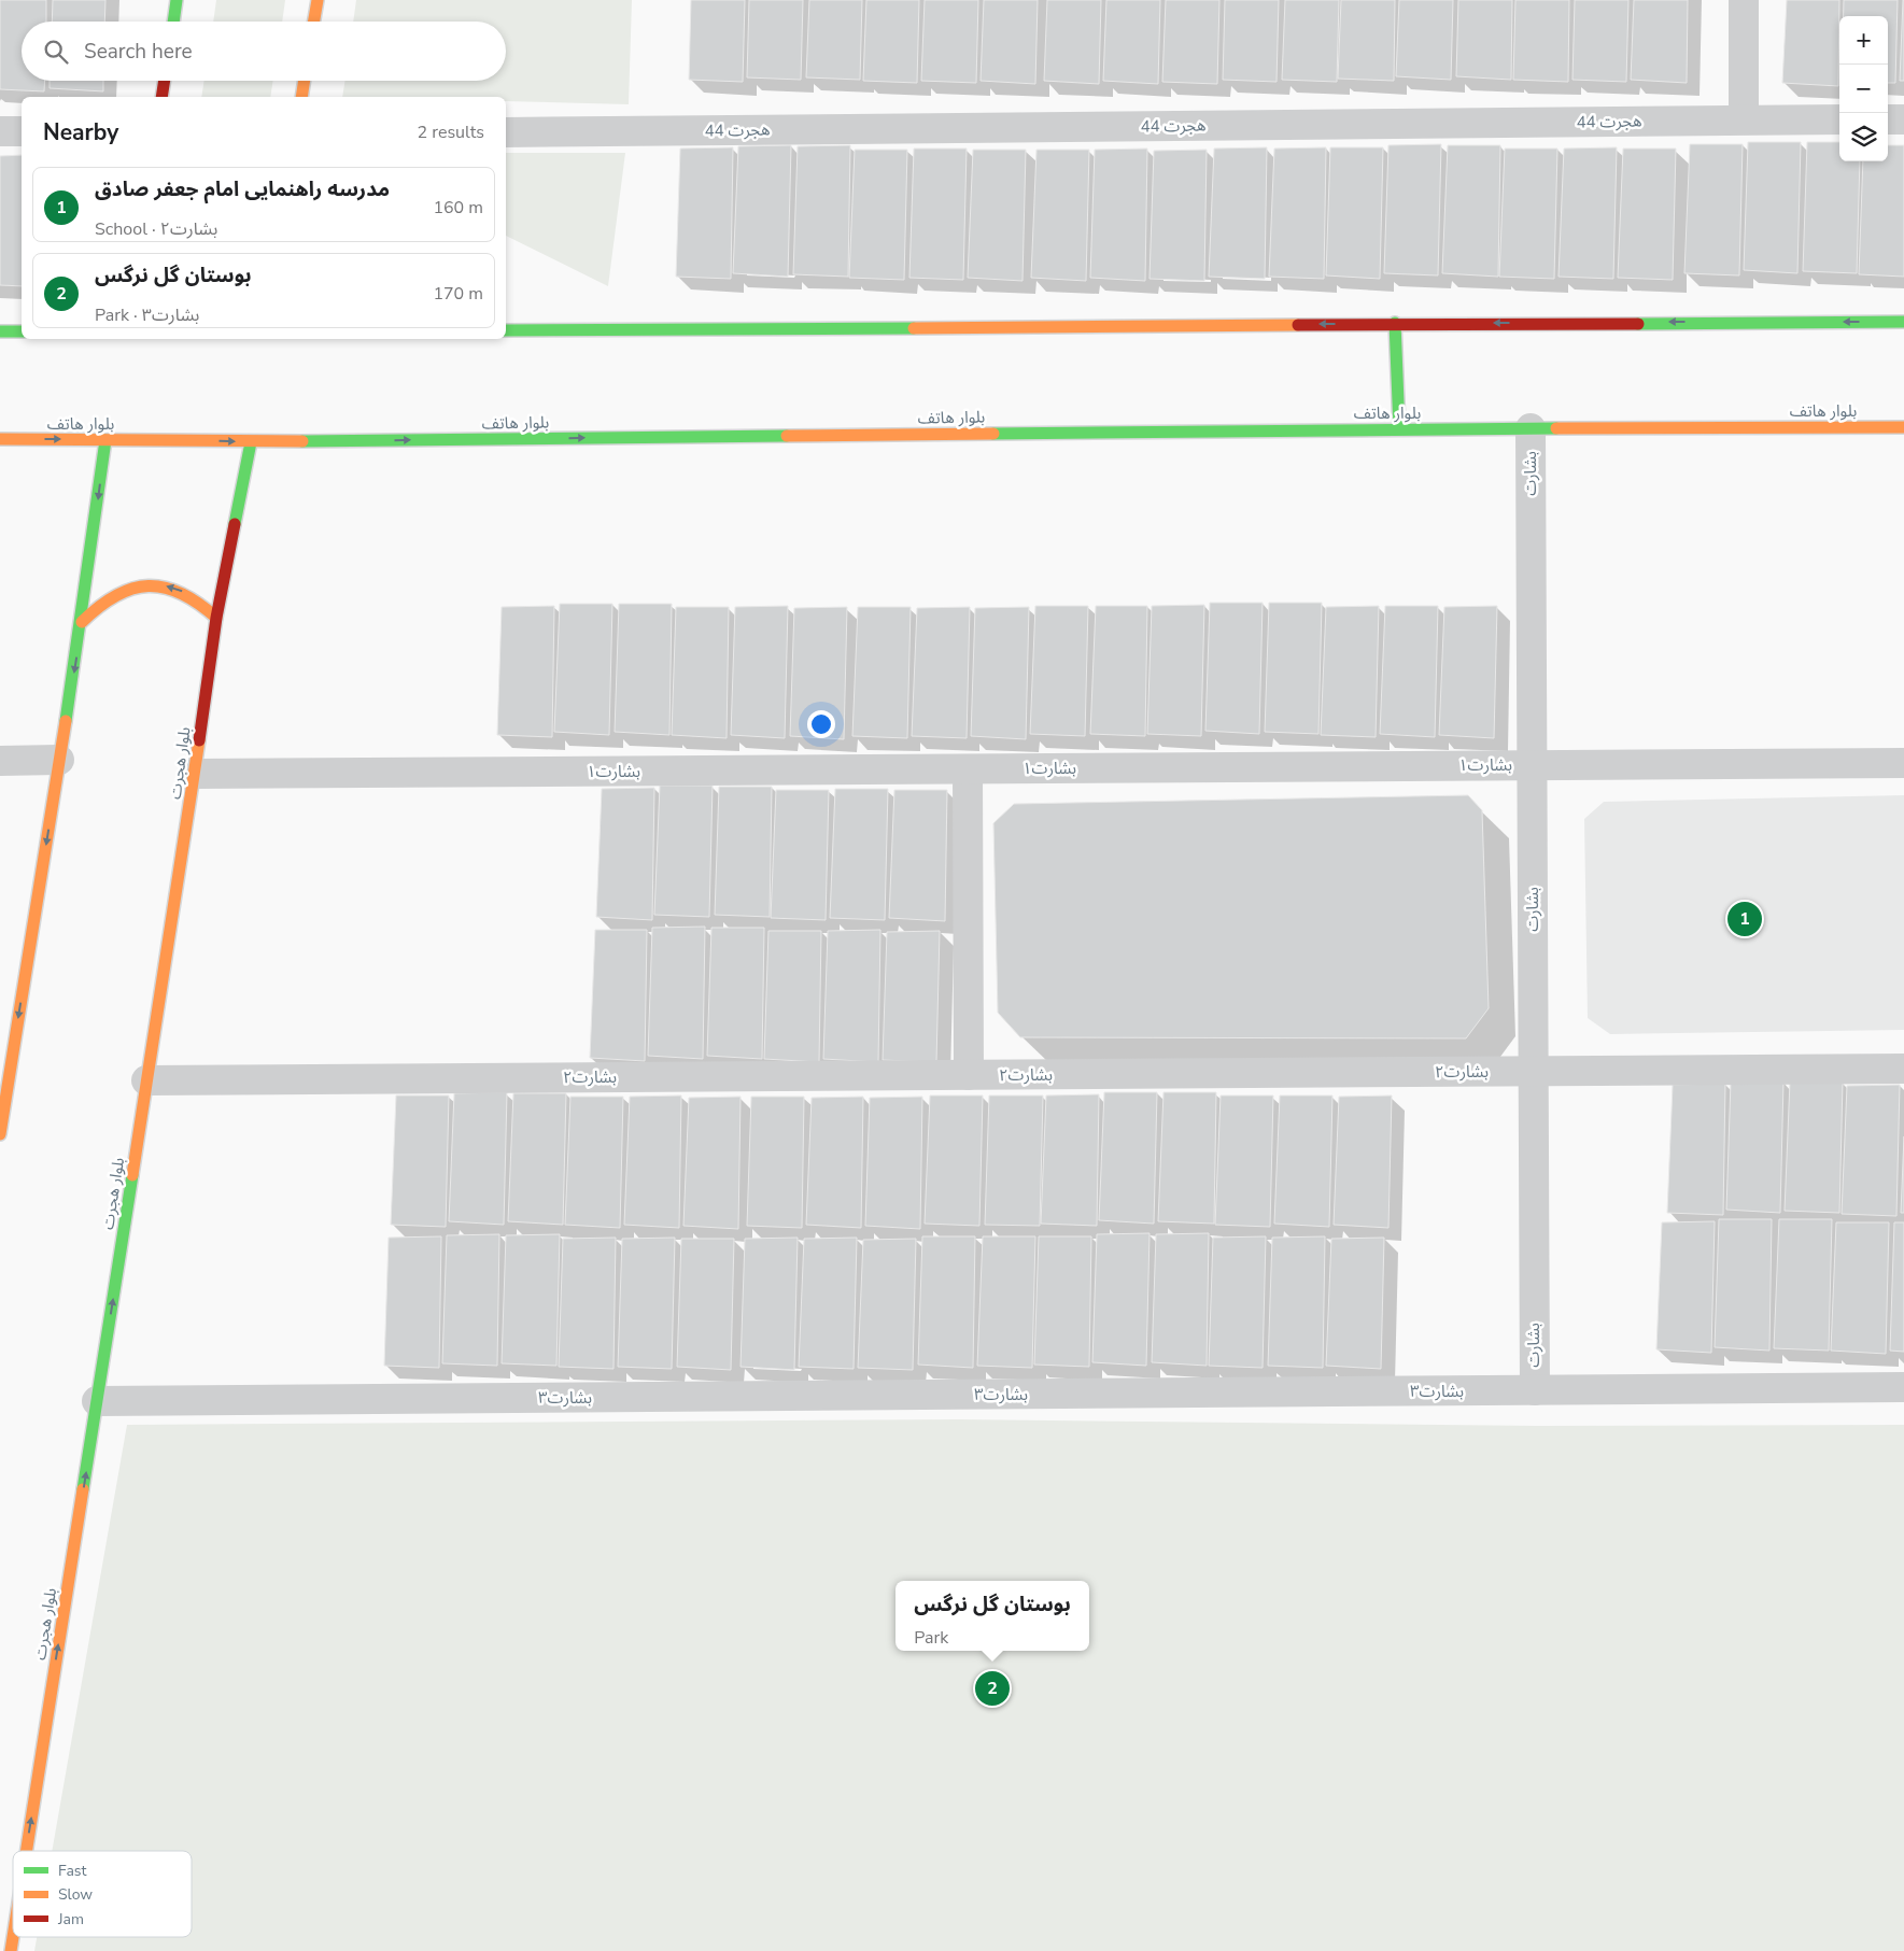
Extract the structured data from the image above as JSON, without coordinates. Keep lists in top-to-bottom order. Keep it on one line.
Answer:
{"streets":{"main road":["بلوار هاتف","بلوار هجرت"],"street":["هجرت 44","بشارت","بشارت۱","بشارت۲","بشارت۳"]},"crossings":[["بلوار هاتف","بشارت"],["بلوار هاتف","بلوار هجرت"],["بشارت","بشارت۱"],["بشارت","بشارت۲"],["بشارت","بشارت۳"],["بلوار هجرت","بشارت۱"],["بلوار هجرت","بشارت۲"],["بلوار هجرت","بشارت۳"]],"one_way":["بلوار هجرت"],"legend":["Fast","Slow","Jam"],"page":{"map_buttons":["+","−"],"search":"Search here","heading":["Nearby","2 results"],"list":[{"mark":"1","name":"مدرسه راهنمایی امام جعفر صادق","note":"School · بشارت۲","value":"160 m"},{"mark":"2","name":"بوستان گل نرگس","note":"Park · بشارت۳","value":"170 m"}],"pins":["1","2"],"popup":["بوستان گل نرگس","Park"]}}
